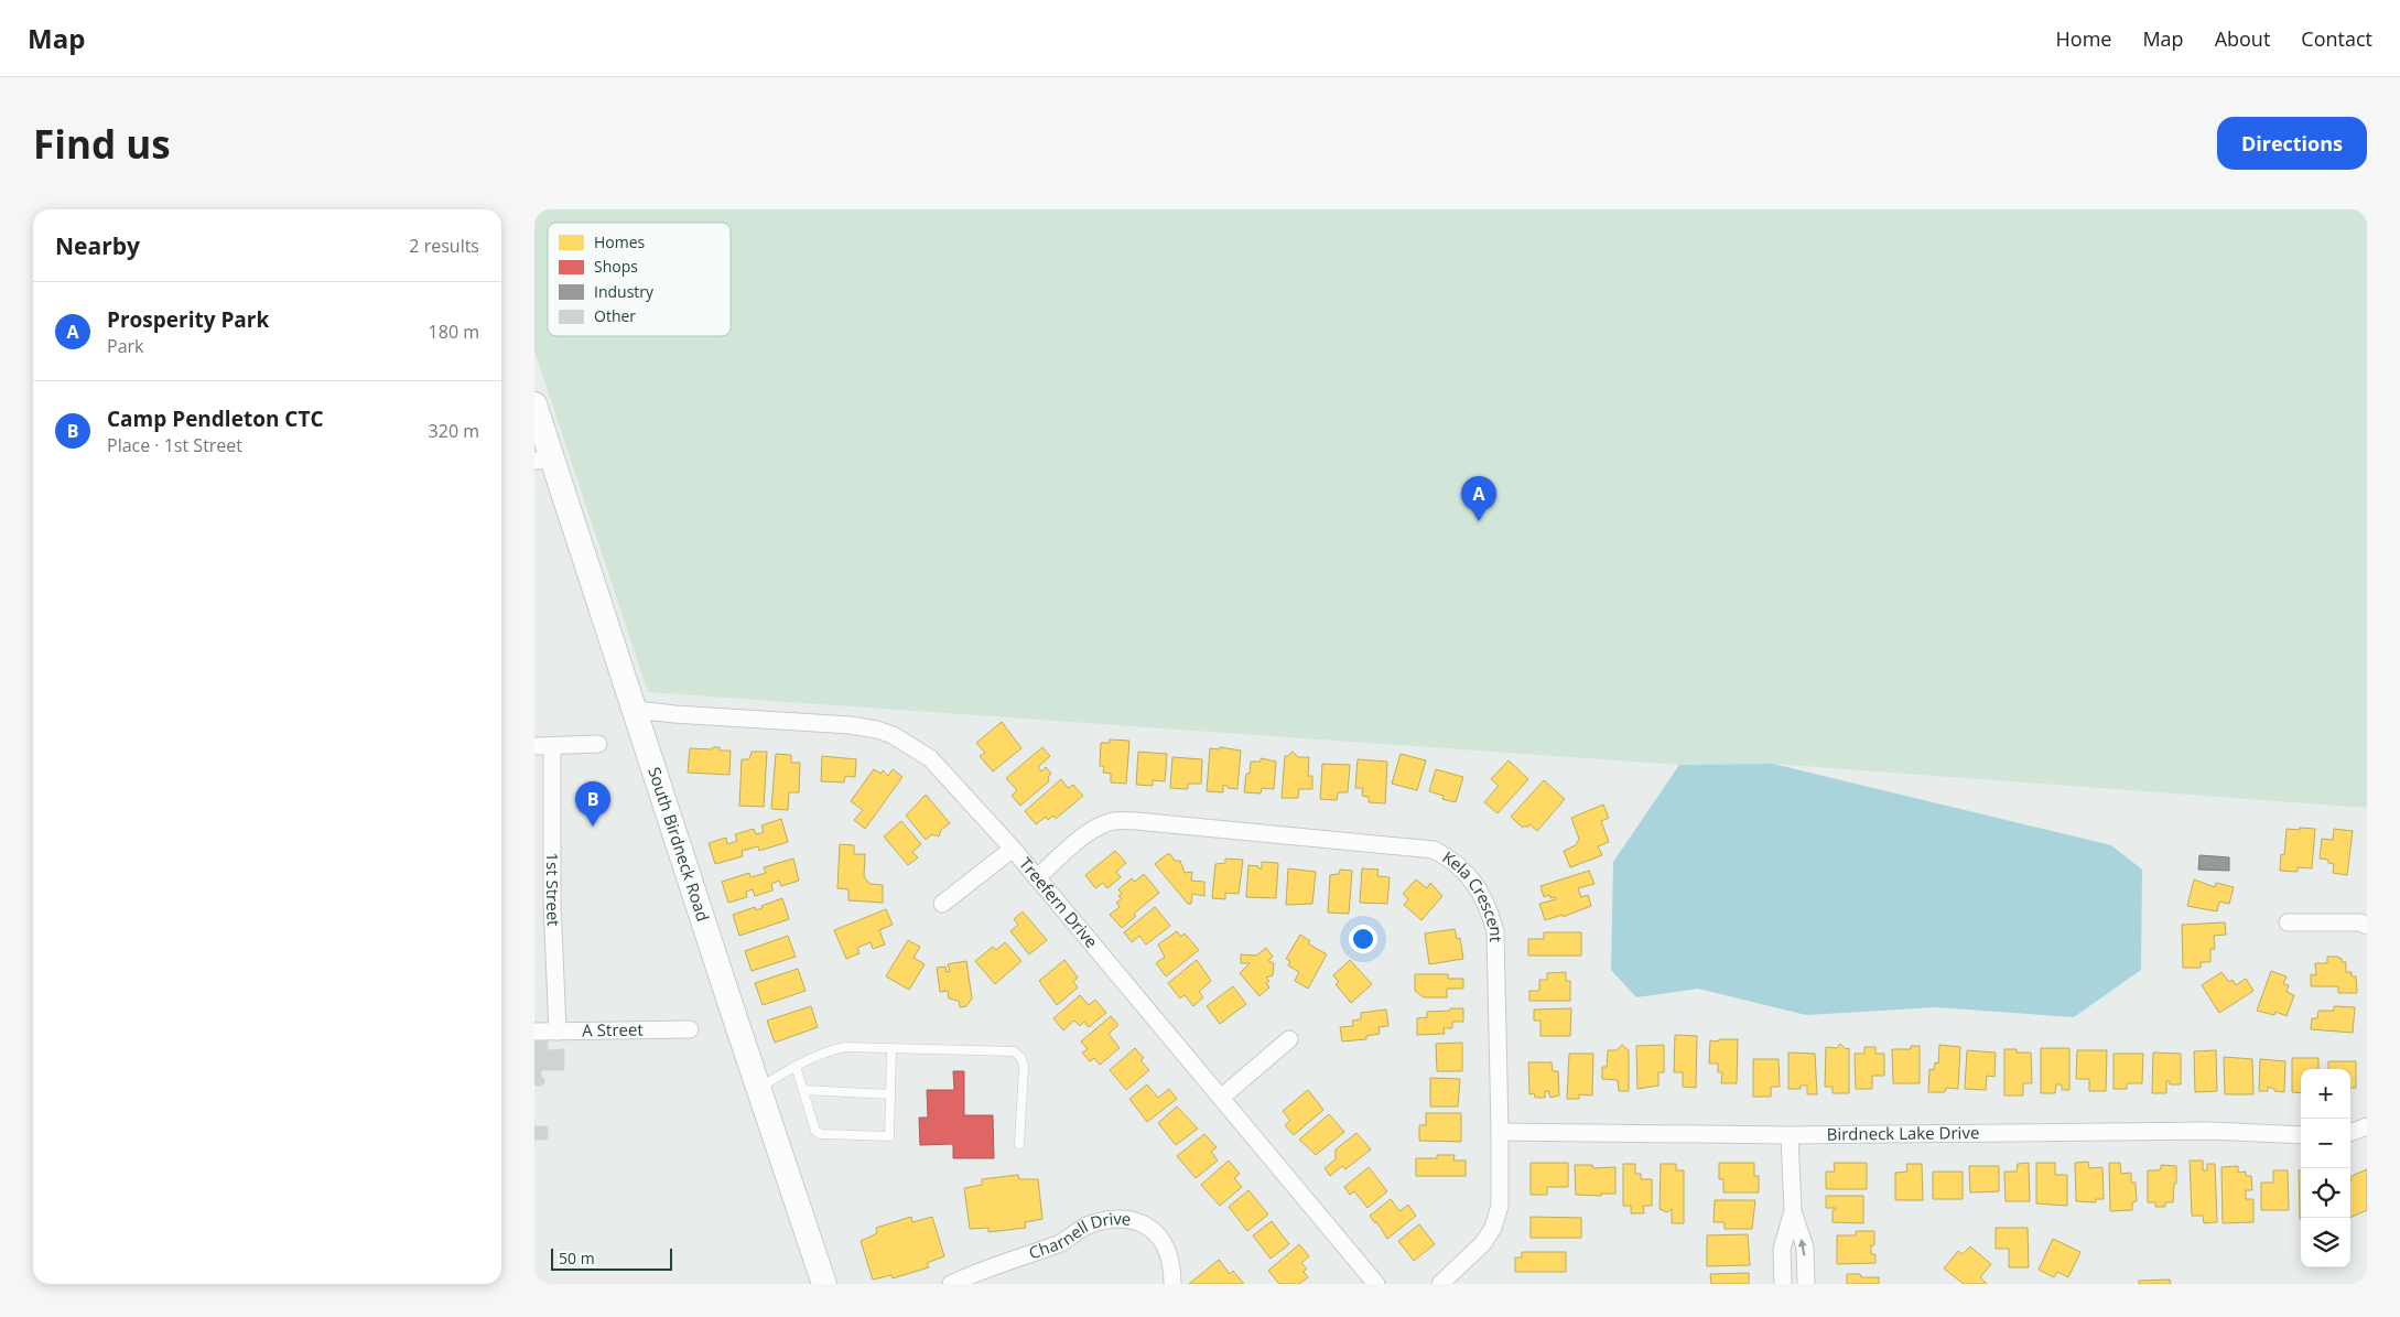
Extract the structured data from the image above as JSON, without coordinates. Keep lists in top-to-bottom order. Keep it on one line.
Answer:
{"streets":{"street":["South Birdneck Road","1st Street","Kela Crescent","Treefern Drive","A Street","Birdneck Lake Drive","Charnell Drive"]},"crossings":[["South Birdneck Road","Treefern Drive"],["1st Street","A Street"],["Kela Crescent","Treefern Drive"],["Kela Crescent","Birdneck Lake Drive"]],"legend":["Homes","Shops","Industry","Other"],"scale_bar":"50 m","page":{"header":"Map","nav":["Home","Map","About","Contact"],"buttons":"Directions","title":"Find us","heading":["Nearby","2 results"],"list":[{"mark":"A","name":"Prosperity Park","note":"Park","value":"180 m"},{"mark":"B","name":"Camp Pendleton CTC","note":"Place · 1st Street","value":"320 m"}],"pins":["A","B"],"map_buttons":["+","−"],"scale":"50 m"}}
